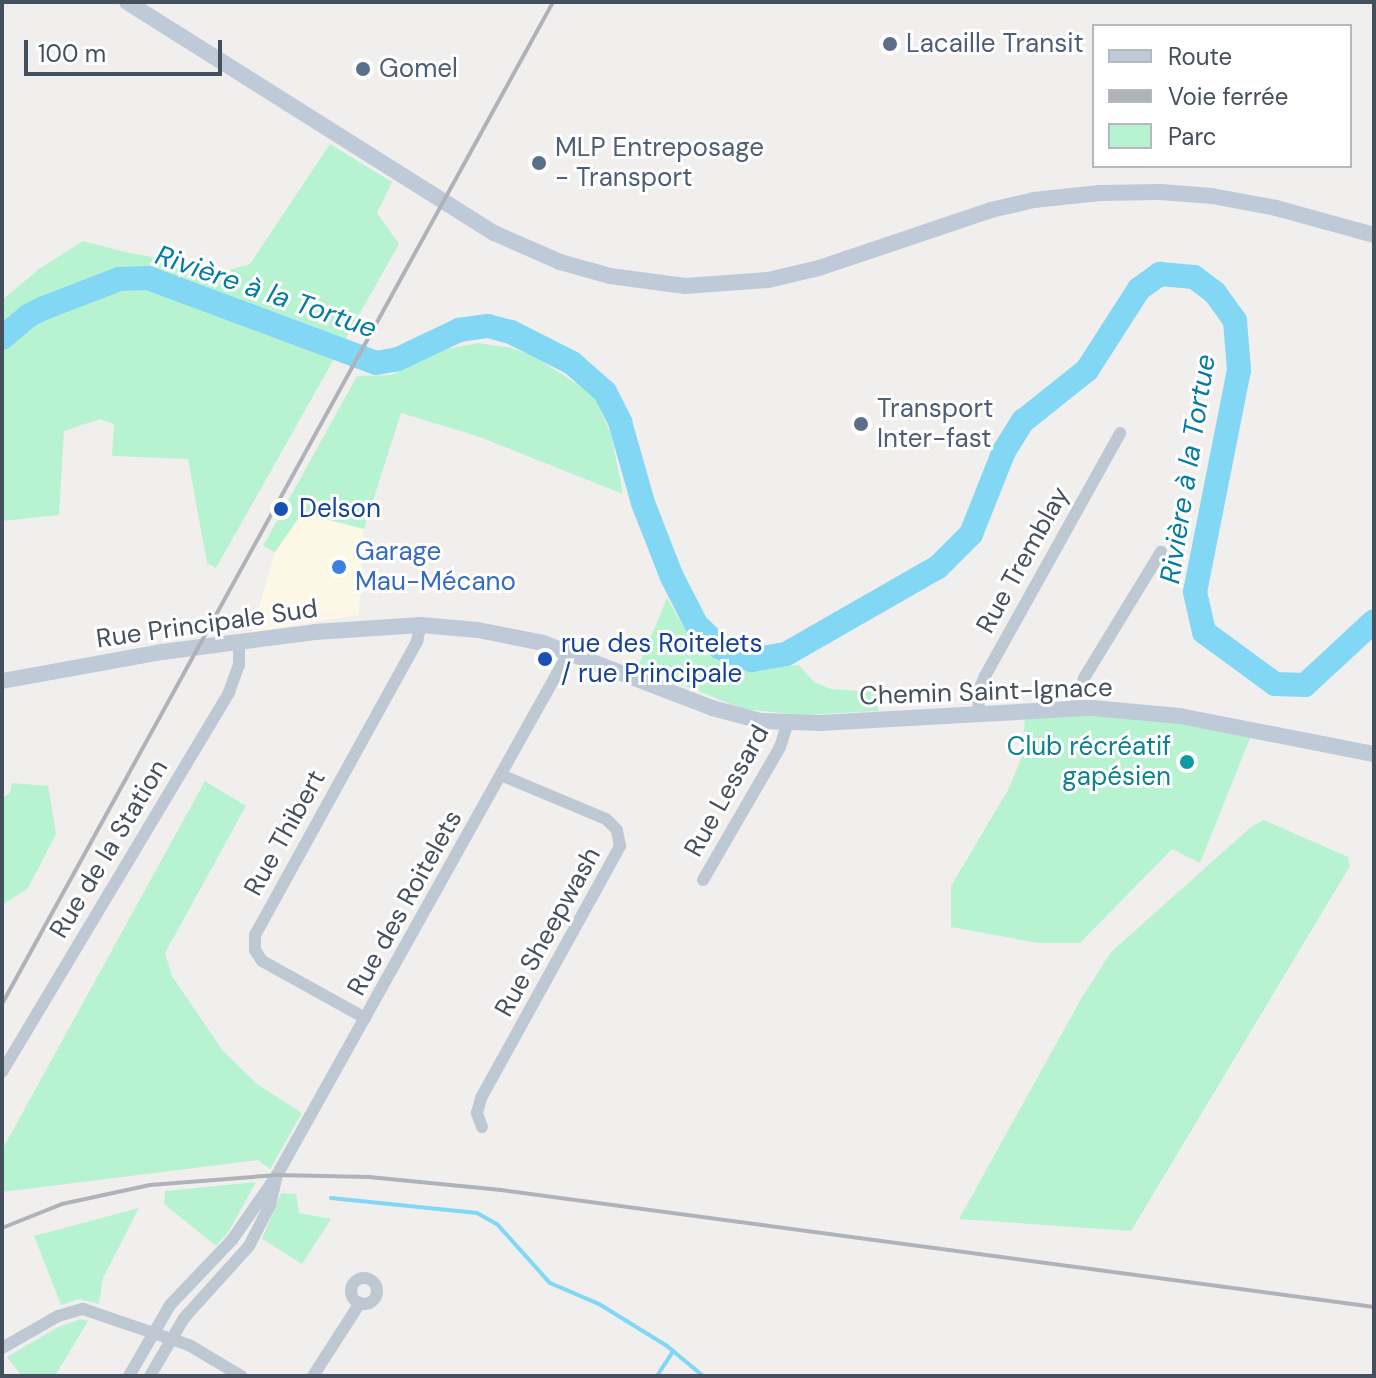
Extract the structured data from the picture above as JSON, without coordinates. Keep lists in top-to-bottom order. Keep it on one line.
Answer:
{"streets":{"street":["Rue Tremblay","Rue Principale Sud","Chemin Saint-Ignace","Rue Lessard","Rue Thibert","Rue de la Station","Rue des Roitelets","Rue Sheepwash"]},"crossings":[["Rue Tremblay","Chemin Saint-Ignace"],["Rue Principale Sud","Chemin Saint-Ignace"],["Rue Principale Sud","Rue Lessard"],["Rue Principale Sud","Rue Thibert"],["Rue Principale Sud","Rue de la Station"],["Rue Principale Sud","Rue des Roitelets"],["Chemin Saint-Ignace","Rue Lessard"],["Rue Thibert","Rue des Roitelets"],["Rue des Roitelets","Rue Sheepwash"]],"water":["Rivière à la Tortue"],"places":["Lacaille Transit","Gomel","MLP Entreposage - Transport","Transport Inter-fast","Delson","Garage Mau-Mécano","rue des Roitelets / rue Principale","Club récréatif gapésien"],"legend":["Route","Voie ferrée","Parc"],"scale_bar":"100 m"}
